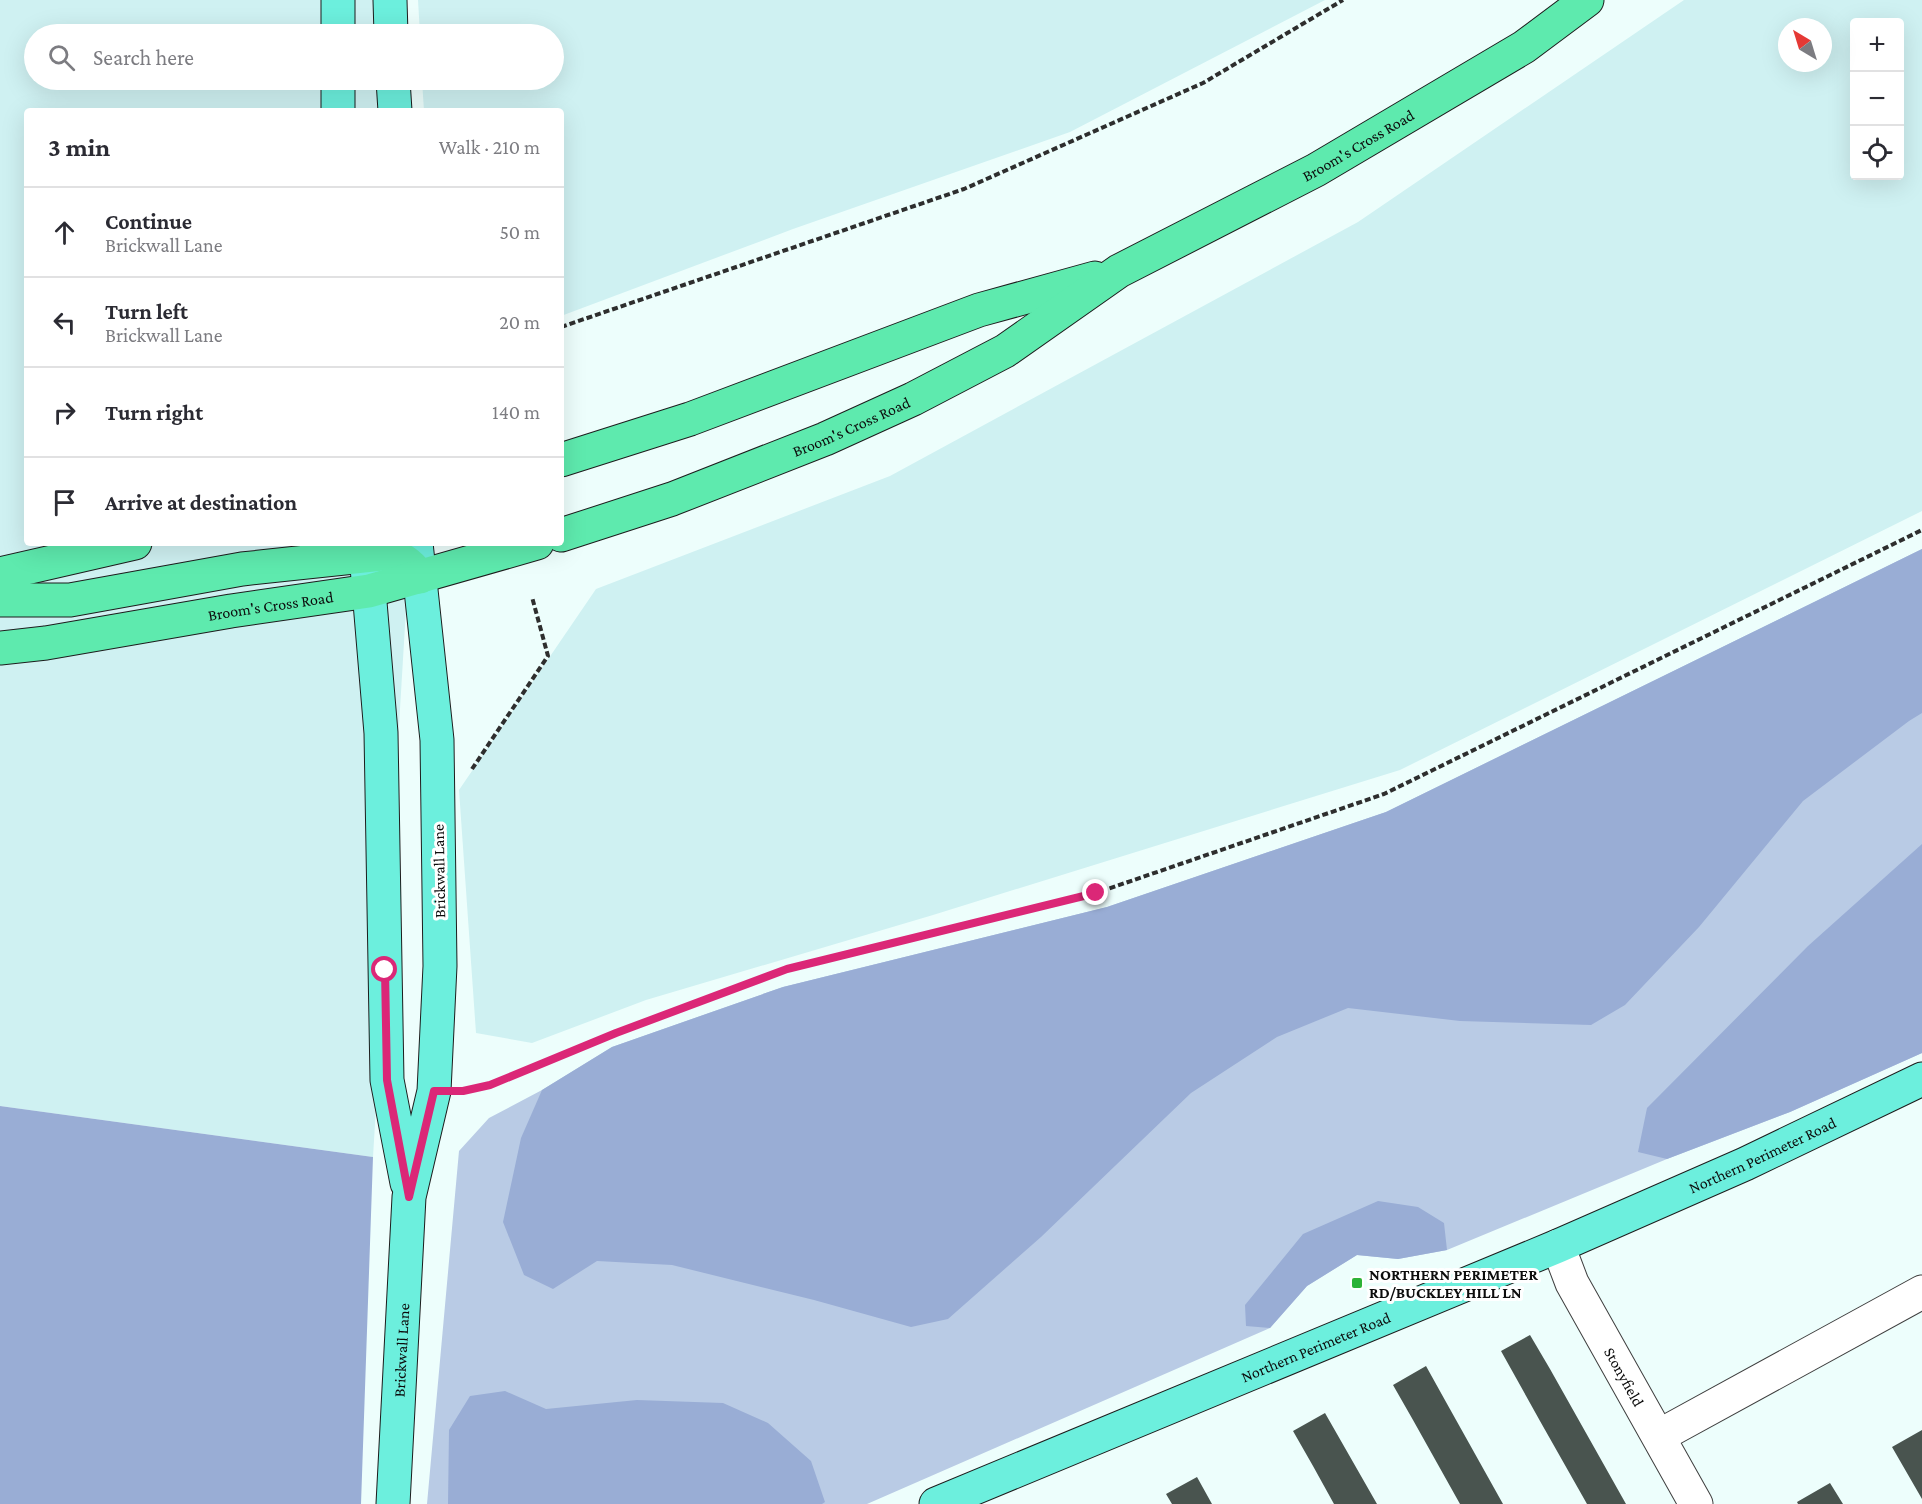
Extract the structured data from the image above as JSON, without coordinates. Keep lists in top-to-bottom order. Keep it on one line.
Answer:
{"streets":{"highway":["Broom's Cross Road"],"main road":["Brickwall Lane","Northern Perimeter Road"],"street":["Stonyfield"]},"crossings":[["Broom's Cross Road","Brickwall Lane"],["Northern Perimeter Road","Stonyfield"]],"places":{"transit":["NORTHERN PERIMETER RD/BUCKLEY HILL LN"]},"north":"top left","page":{"map_buttons":["+","−"],"search":"Search here","heading":["3 min","Walk · 210 m"],"list":[["Continue","Brickwall Lane","50 m"],["Turn left","Brickwall Lane","20 m"],["Turn right","140 m"],"Arrive at destination"]}}
